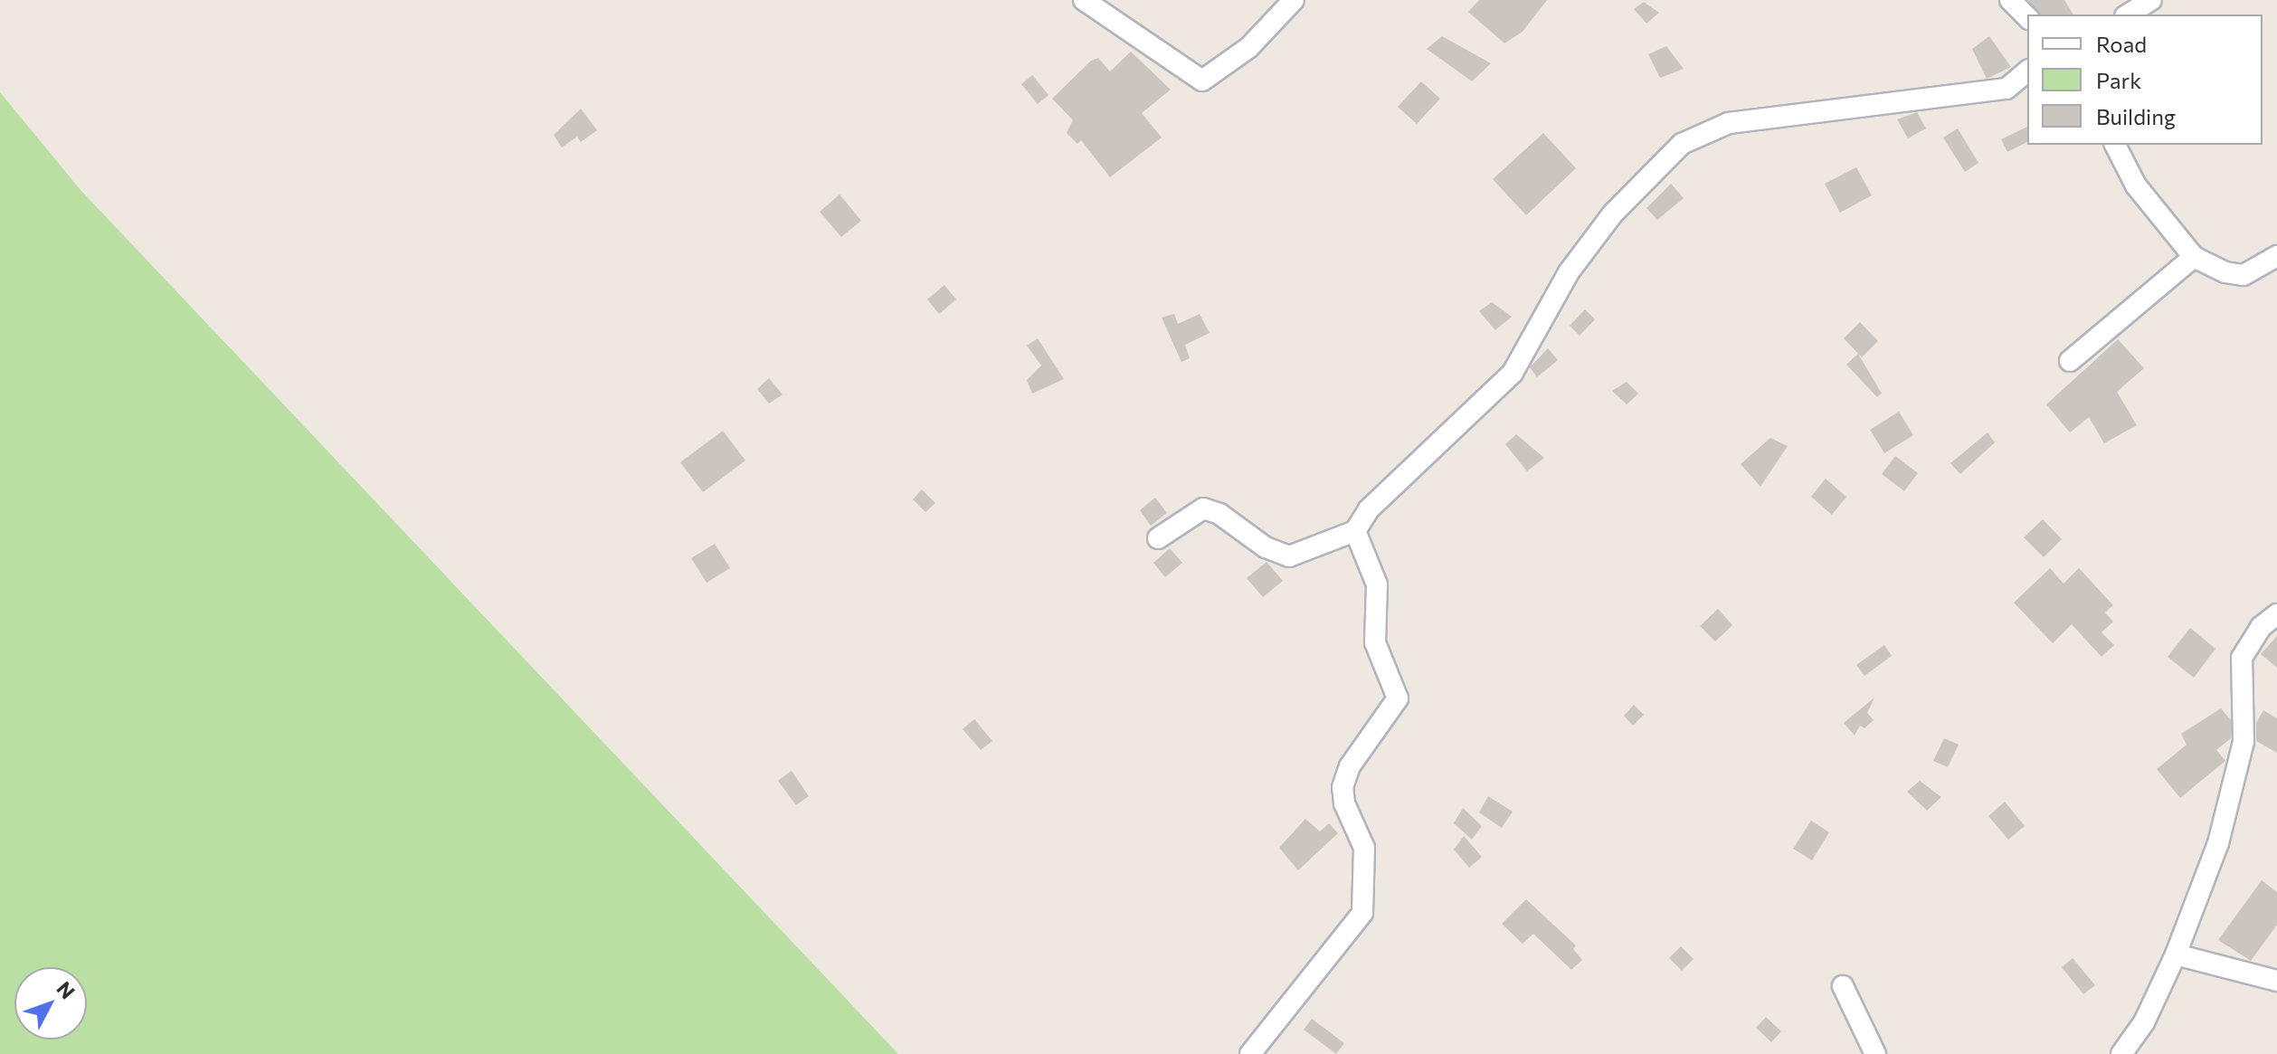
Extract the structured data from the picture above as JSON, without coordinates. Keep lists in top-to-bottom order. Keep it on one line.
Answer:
{"legend":["Road","Park","Building"],"north":"top right"}
